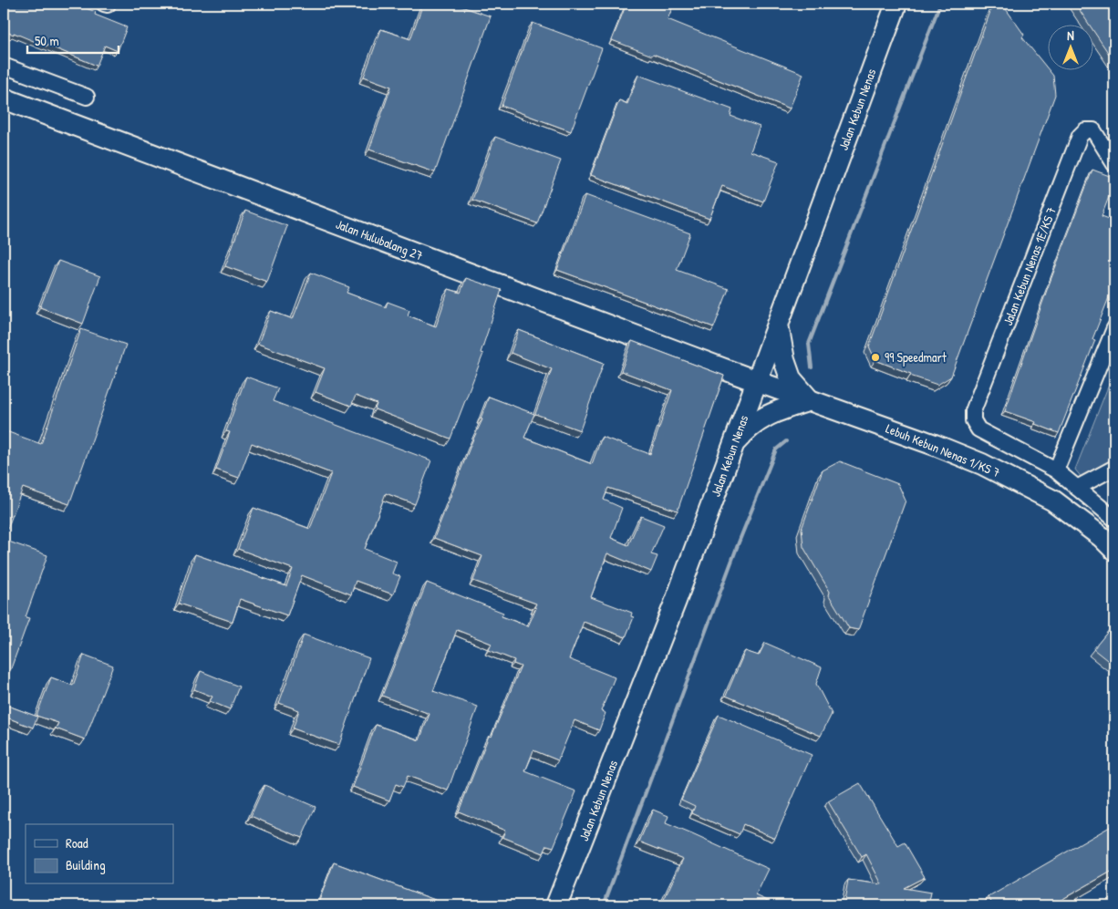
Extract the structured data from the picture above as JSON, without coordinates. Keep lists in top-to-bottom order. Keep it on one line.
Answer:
{"streets":{"street":["Jalan Kebun Nenas","Jalan Hulubalang 27","Jalan Kebun Nenas 1E/KS 7","Lebuh Kebun Nenas 1/KS 7"]},"crossings":[["Jalan Kebun Nenas","Jalan Hulubalang 27"],["Jalan Kebun Nenas","Lebuh Kebun Nenas 1/KS 7"],["Jalan Hulubalang 27","Lebuh Kebun Nenas 1/KS 7"]],"places":["99 Speedmart"],"legend":["Road","Building"],"scale_bar":"50 m","north":"top"}
